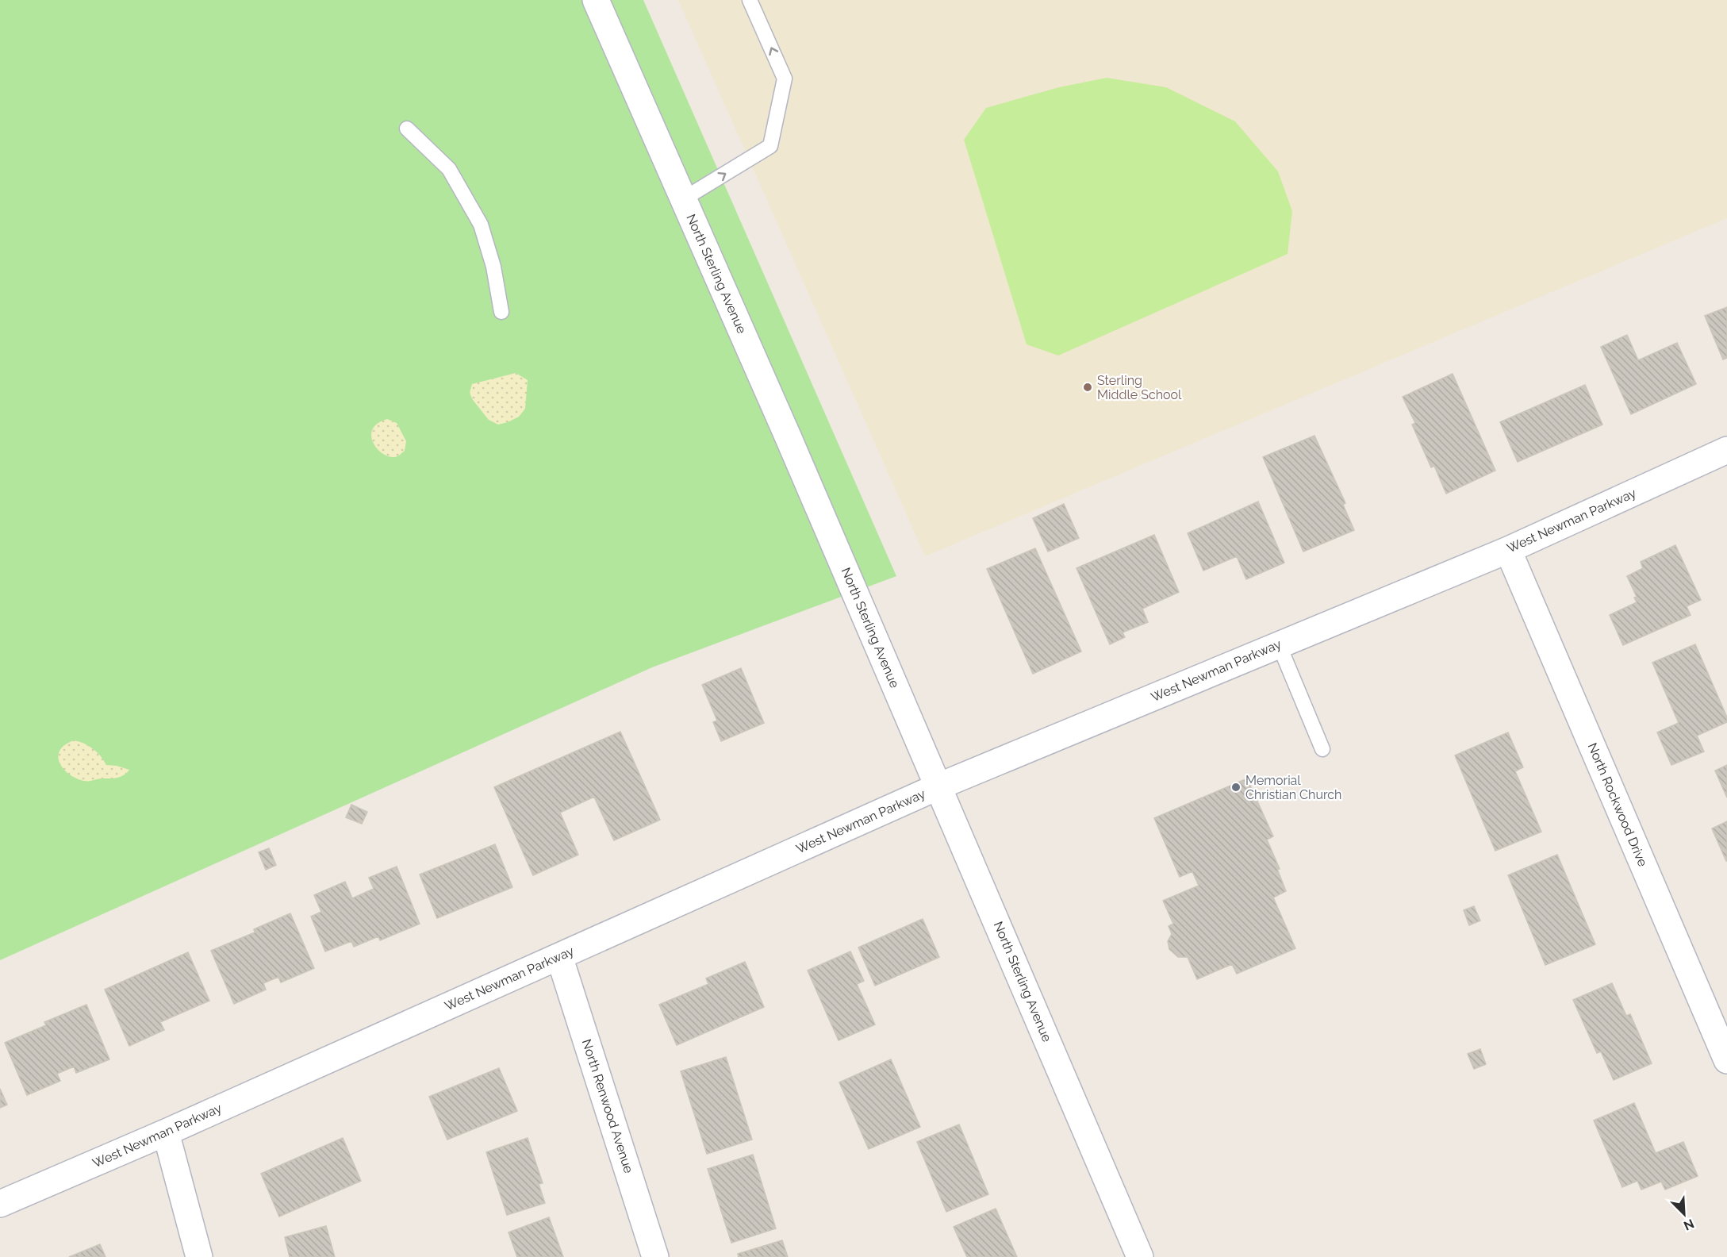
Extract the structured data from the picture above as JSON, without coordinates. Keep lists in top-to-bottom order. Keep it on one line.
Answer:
{"streets":{"street":["North Sterling Avenue","West Newman Parkway","North Rockwood Drive","North Renwood Avenue"]},"crossings":[["North Sterling Avenue","West Newman Parkway"],["West Newman Parkway","North Rockwood Drive"],["West Newman Parkway","North Renwood Avenue"]],"places":["Sterling Middle School","Memorial Christian Church"],"north":"bottom right"}
